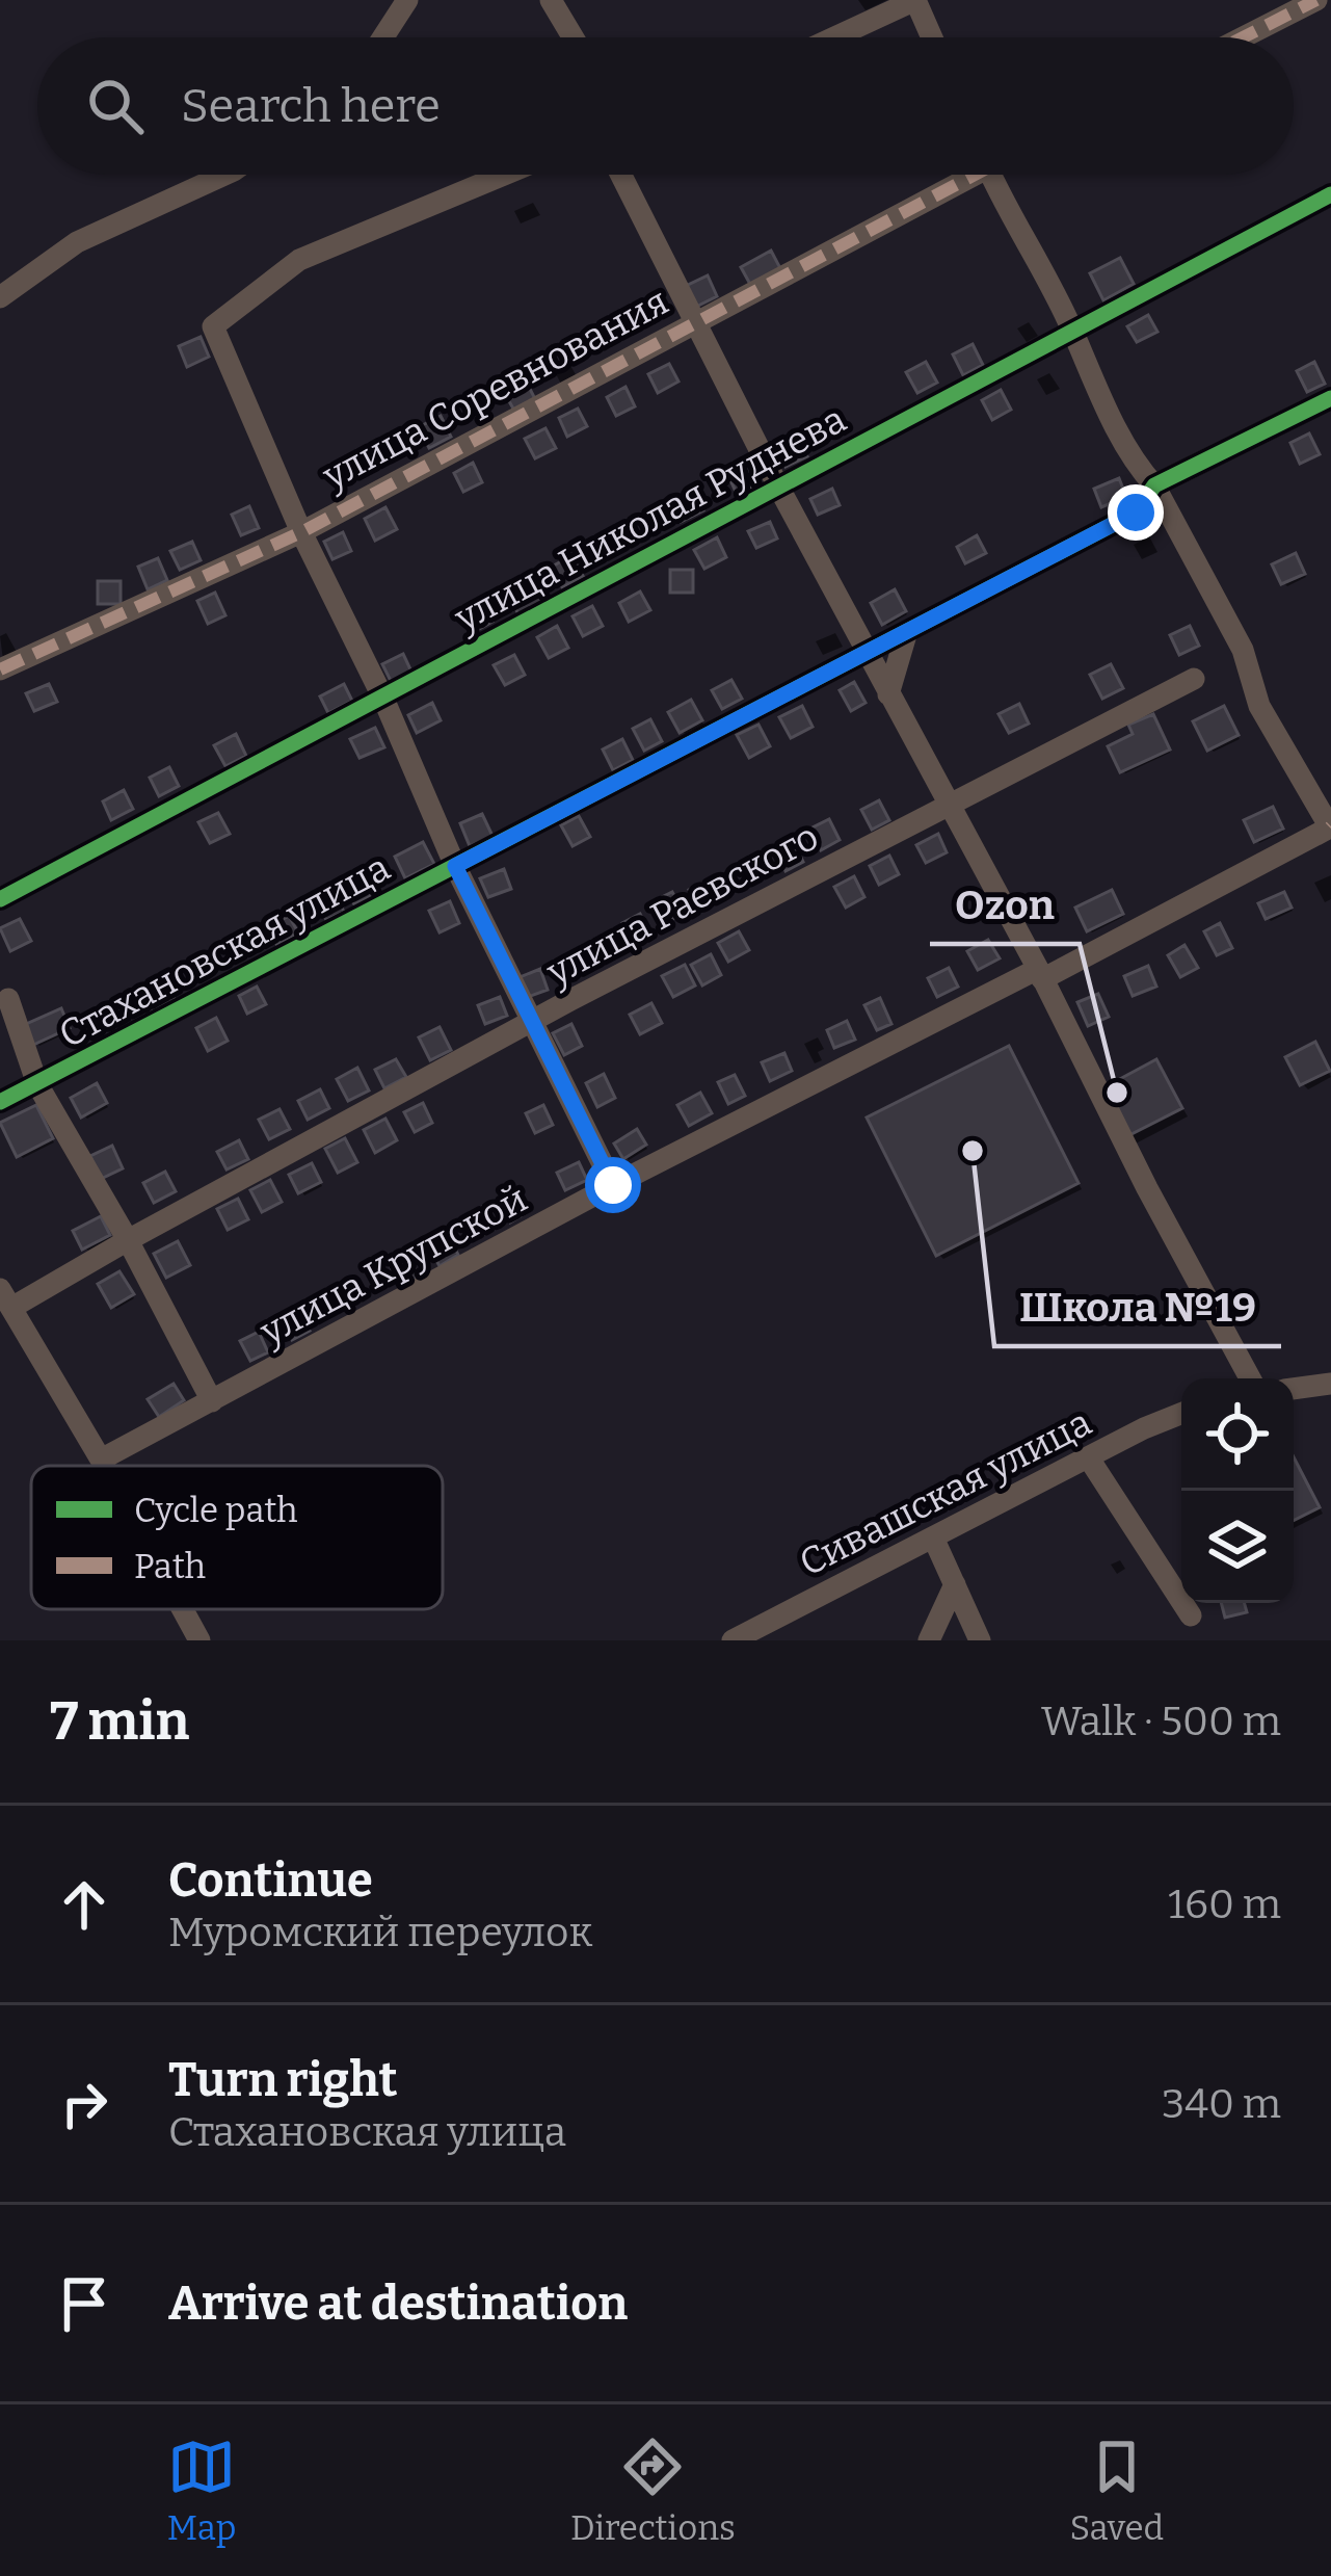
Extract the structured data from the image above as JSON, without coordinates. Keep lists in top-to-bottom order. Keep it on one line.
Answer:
{"streets":{"street":["улица Соревнования","улица Николая Руднева","улица Раевского","Стахановская улица","улица Крупской","Сивашская улица"]},"places":["Ozon","Школа №19"],"legend":["Cycle path","Path"],"page":{"search":"Search here","heading":["7 min","Walk · 500 m"],"list":[["Continue","Муромский переулок","160 m"],["Turn right","Стахановская улица","340 m"],"Arrive at destination"],"nav":["Map","Directions","Saved"]}}
